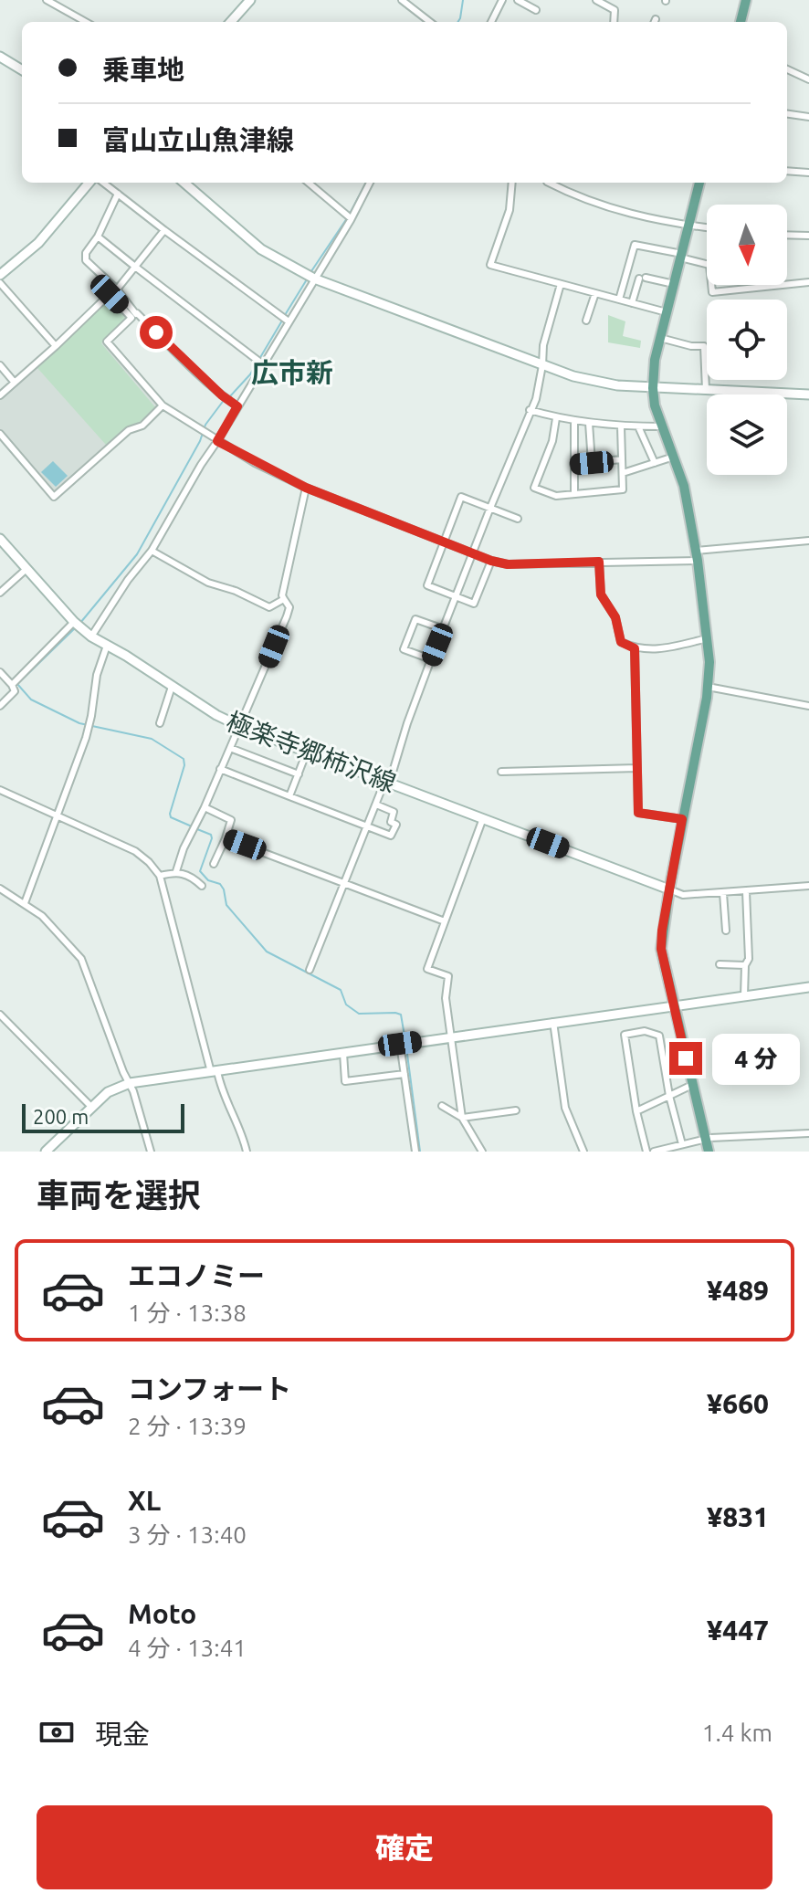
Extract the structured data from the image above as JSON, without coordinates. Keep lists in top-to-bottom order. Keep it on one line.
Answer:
{"streets":{"street":["極楽寺郷柿沢線"]},"districts":["広市新"],"scale_bar":"200 m","north":"bottom","page":{"banner":["乗車地","富山立山魚津線"],"bubble":"4 分","scale":"200 m","heading":"車両を選択","list":[{"name":"エコノミー","note":"1 分 · 13:38","value":"¥489"},{"name":"コンフォート","note":"2 分 · 13:39","value":"¥660"},{"name":"XL","note":"3 分 · 13:40","value":"¥831"},{"name":"Moto","note":"4 分 · 13:41","value":"¥447"}],"pay":["現金","1.4 km"],"buttons":"確定"}}
